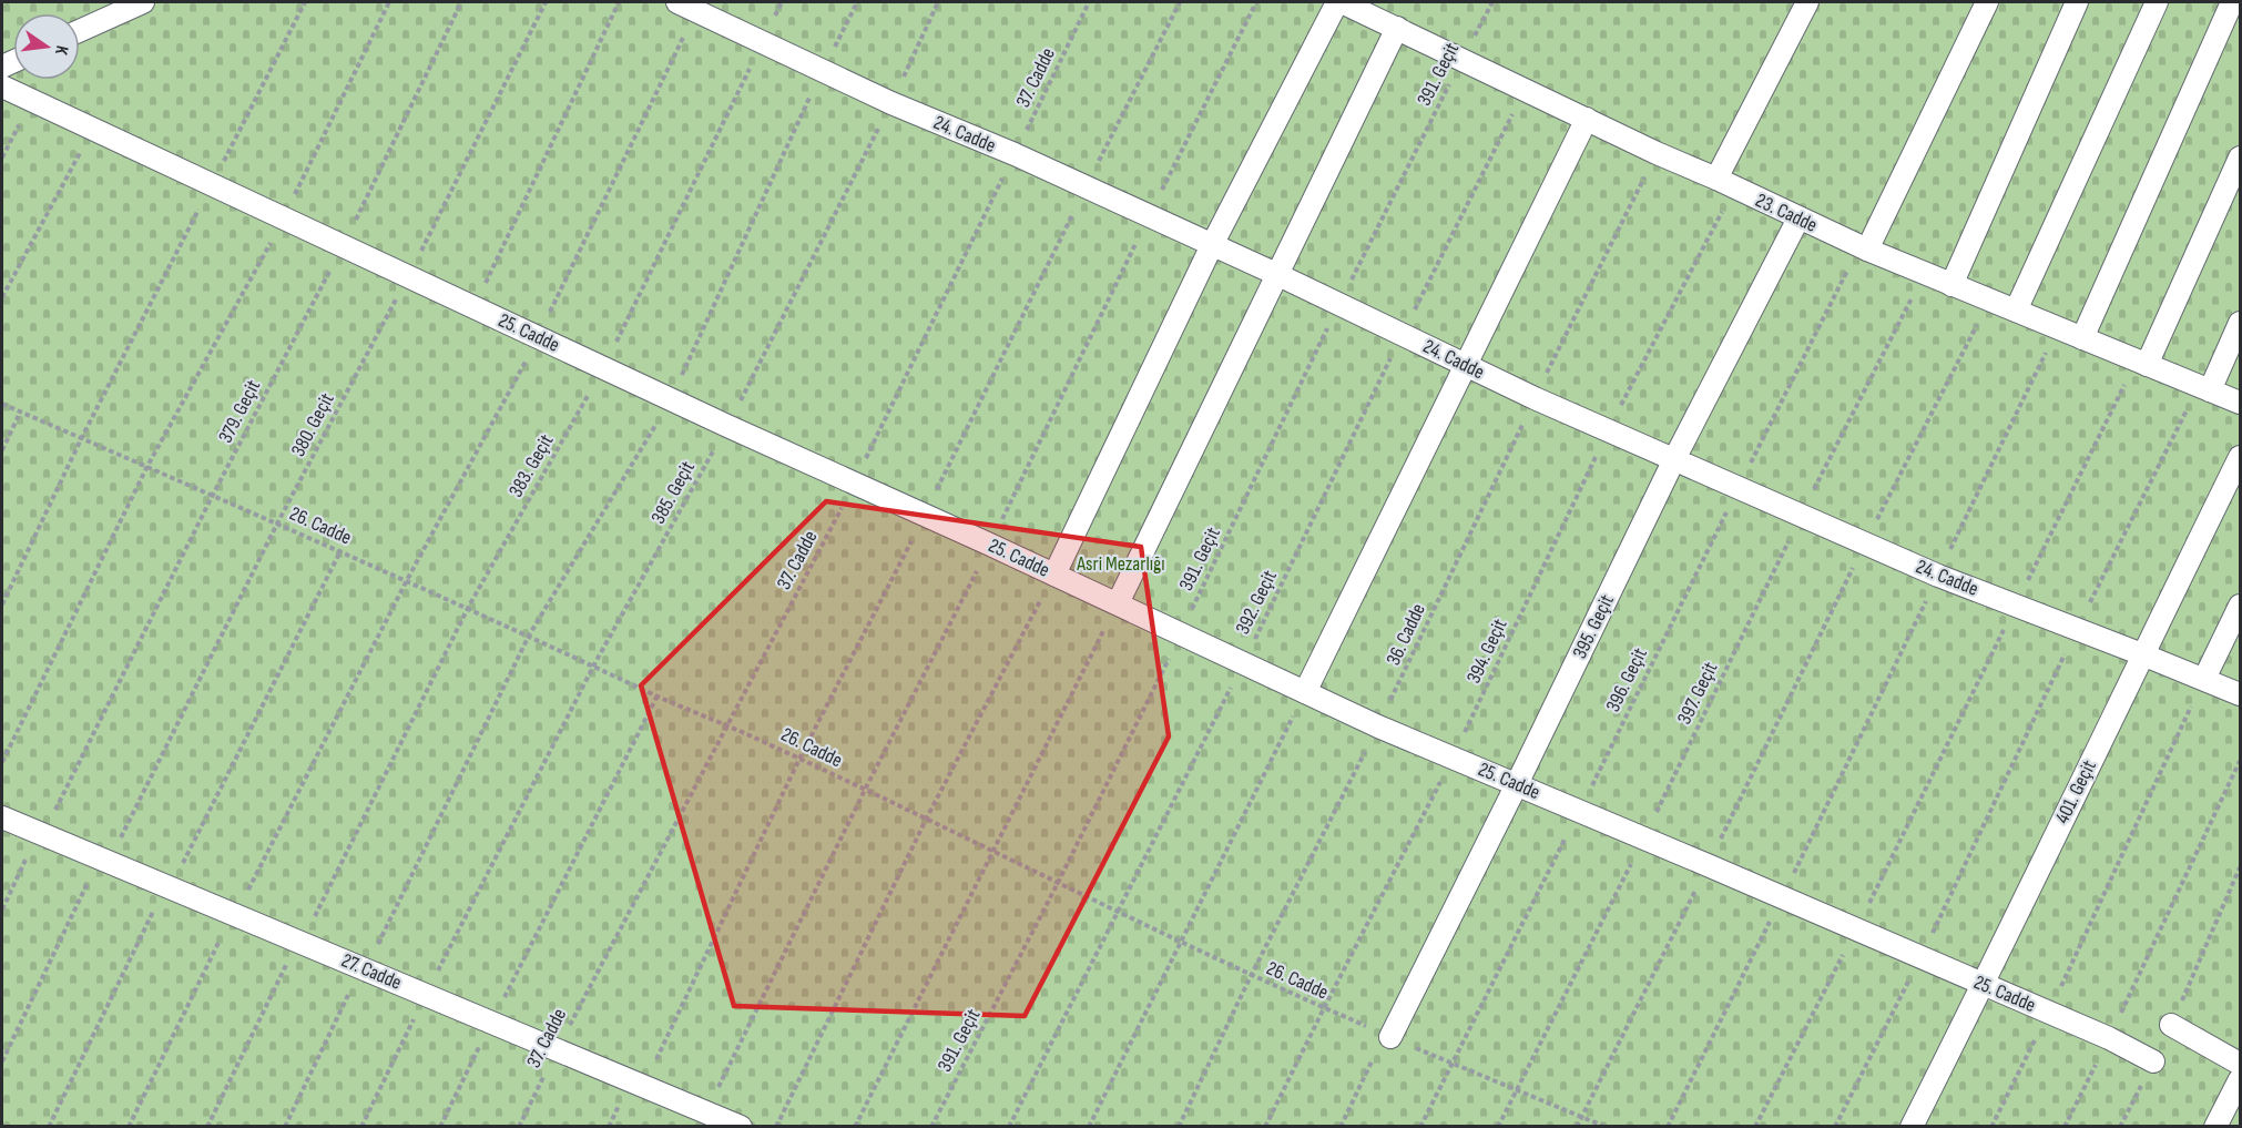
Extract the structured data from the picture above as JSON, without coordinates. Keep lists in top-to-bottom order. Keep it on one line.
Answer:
{"streets":{"lane":["24. Cadde","23. Cadde","25. Cadde","395. Geçit","401. Geçit","27. Cadde"],"path":["391. Geçit","37. Cadde","379. Geçit","380. Geçit","383. Geçit","385. Geçit","26. Cadde","392. Geçit","36. Cadde","394. Geçit","396. Geçit","397. Geçit"]},"crossings":[["391. Geçit","24. Cadde"],["391. Geçit","23. Cadde"],["391. Geçit","25. Cadde"],["391. Geçit","26. Cadde"],["37. Cadde","24. Cadde"],["37. Cadde","25. Cadde"],["37. Cadde","26. Cadde"],["37. Cadde","27. Cadde"],["24. Cadde","383. Geçit"],["24. Cadde","385. Geçit"],["24. Cadde","392. Geçit"],["24. Cadde","395. Geçit"],["24. Cadde","36. Cadde"],["24. Cadde","394. Geçit"],["24. Cadde","396. Geçit"],["24. Cadde","397. Geçit"],["24. Cadde","401. Geçit"],["23. Cadde","392. Geçit"],["23. Cadde","395. Geçit"],["23. Cadde","36. Cadde"],["23. Cadde","394. Geçit"],["23. Cadde","396. Geçit"],["23. Cadde","397. Geçit"],["25. Cadde","379. Geçit"],["25. Cadde","380. Geçit"],["25. Cadde","383. Geçit"],["25. Cadde","385. Geçit"],["25. Cadde","392. Geçit"],["25. Cadde","395. Geçit"],["25. Cadde","36. Cadde"],["25. Cadde","394. Geçit"],["25. Cadde","396. Geçit"],["25. Cadde","397. Geçit"],["25. Cadde","401. Geçit"],["379. Geçit","26. Cadde"],["379. Geçit","27. Cadde"],["380. Geçit","26. Cadde"],["380. Geçit","27. Cadde"],["383. Geçit","26. Cadde"],["383. Geçit","27. Cadde"],["385. Geçit","26. Cadde"],["385. Geçit","27. Cadde"],["26. Cadde","392. Geçit"],["26. Cadde","395. Geçit"],["26. Cadde","36. Cadde"],["26. Cadde","394. Geçit"],["26. Cadde","396. Geçit"],["26. Cadde","397. Geçit"]],"parks":["Asri Mezarlığı"],"north":"right"}
